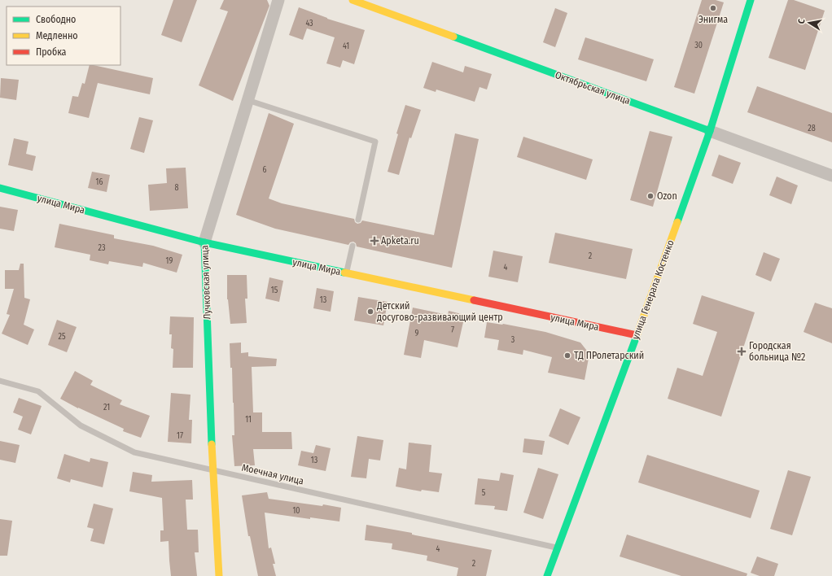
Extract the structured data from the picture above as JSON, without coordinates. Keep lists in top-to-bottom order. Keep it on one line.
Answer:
{"streets":{"street":["Октябрьская улица","улица Мира","Лучковская улица","улица Генерала Костенко"],"lane":["Моечная улица"]},"crossings":[["Октябрьская улица","улица Генерала Костенко"],["улица Мира","Лучковская улица"],["улица Мира","улица Генерала Костенко"],["Лучковская улица","Моечная улица"],["улица Генерала Костенко","Моечная улица"]],"places":{"other":["Энигма","Ozon","Детский досугово-развивающий центр","ТД ПРолетарский"],"health":["Apketa.ru","Городская больница №2"]},"house_numbers":["43","30","41","28","6","16","8","23","2","19","4","15","13","7","9","25","3","21","11","17","13","5","10","4","2"],"legend":["Свободно","Медленно","Пробка"],"north":"left"}
